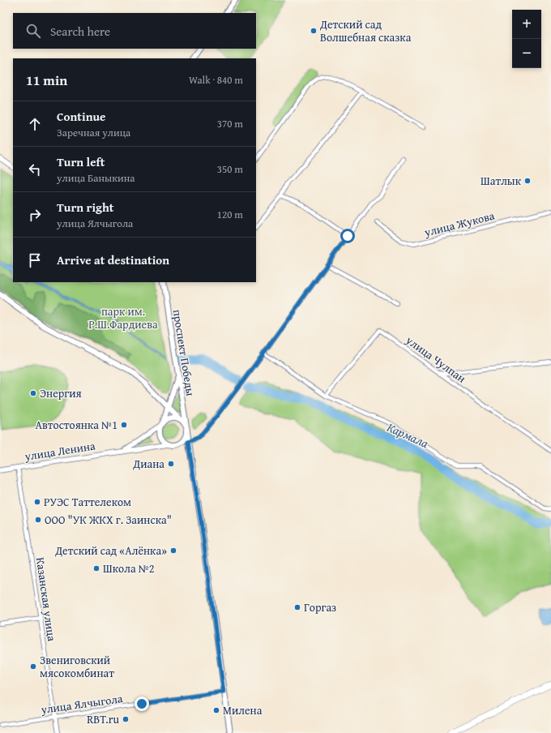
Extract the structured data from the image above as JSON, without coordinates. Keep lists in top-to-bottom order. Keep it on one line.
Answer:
{"streets":{"main road":["проспект Победы"],"street":["улица Жукова","улица Чулпан","улица Ленина","Казанская улица","улица Ялчыгола"]},"crossings":[["проспект Победы","улица Ленина"],["улица Ленина","Казанская улица"],["Казанская улица","улица Ялчыгола"]],"water":["Кармала"],"parks":["парк им. Р.Ш.Фардиева"],"places":["Детский сад Волшебная сказка","Шатлык","Энергия","Автостоянка №1","Диана","РУЭС Таттелеком","ООО \"УК ЖКХ г. Заинска\"","Детский сад «Алёнка»","Школа №2","Горгаз","Звениговский мясокомбинат","Милена","RBT.ru"],"page":{"map_buttons":["+","−"],"search":"Search here","heading":["11 min","Walk · 840 m"],"list":[["Continue","Заречная улица","370 m"],["Turn left","улица Баныкина","350 m"],["Turn right","улица Ялчыгола","120 m"],"Arrive at destination"]}}
